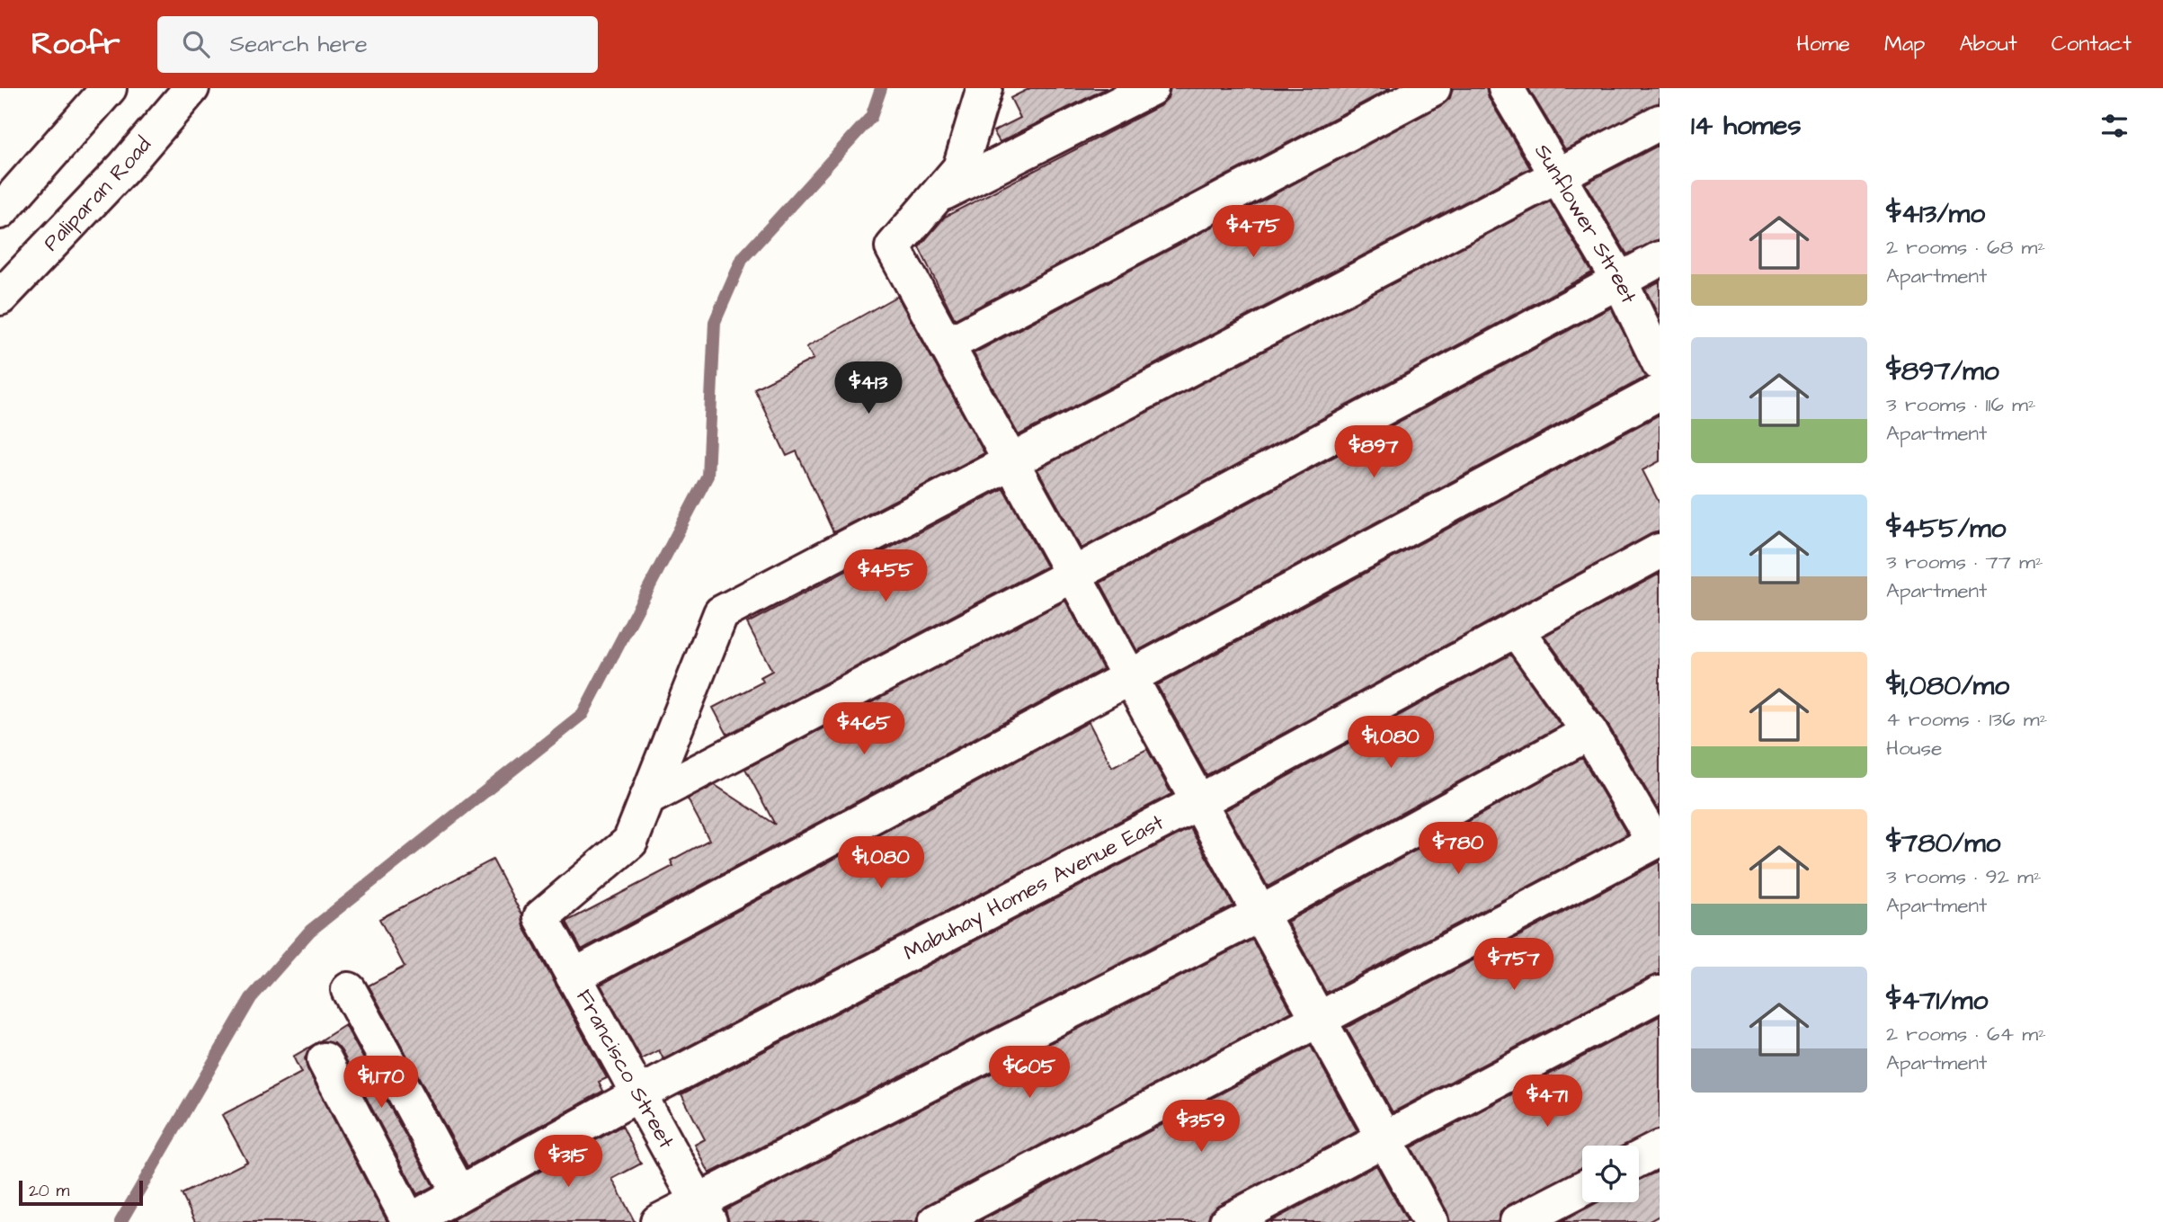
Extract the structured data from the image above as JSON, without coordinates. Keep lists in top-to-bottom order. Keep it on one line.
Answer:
{"streets":{"street":["Paliparan Road","Sunflower Street","Mabuhay Homes Avenue East","Francisco Street"]},"crossings":[["Mabuhay Homes Avenue East","Francisco Street"]],"scale_bar":"20 m","page":{"header":"Roofr","search":"Search here","nav":["Home","Map","About","Contact"],"heading":"14 homes","list":[{"name":"$413/mo","note":"2 rooms · 68 m² · Apartment"},{"name":"$897/mo","note":"3 rooms · 116 m² · Apartment"},{"name":"$455/mo","note":"3 rooms · 77 m² · Apartment"},{"name":"$1,080/mo","note":"4 rooms · 136 m² · House"},{"name":"$780/mo","note":"3 rooms · 92 m² · Apartment"},{"name":"$471/mo","note":"2 rooms · 64 m² · Apartment"}],"price":["$475","$413","$897","$455","$465","$1,080","$780","$1,080","$757","$605","$1,170","$471","$359","$315"],"scale":"20 m"}}
